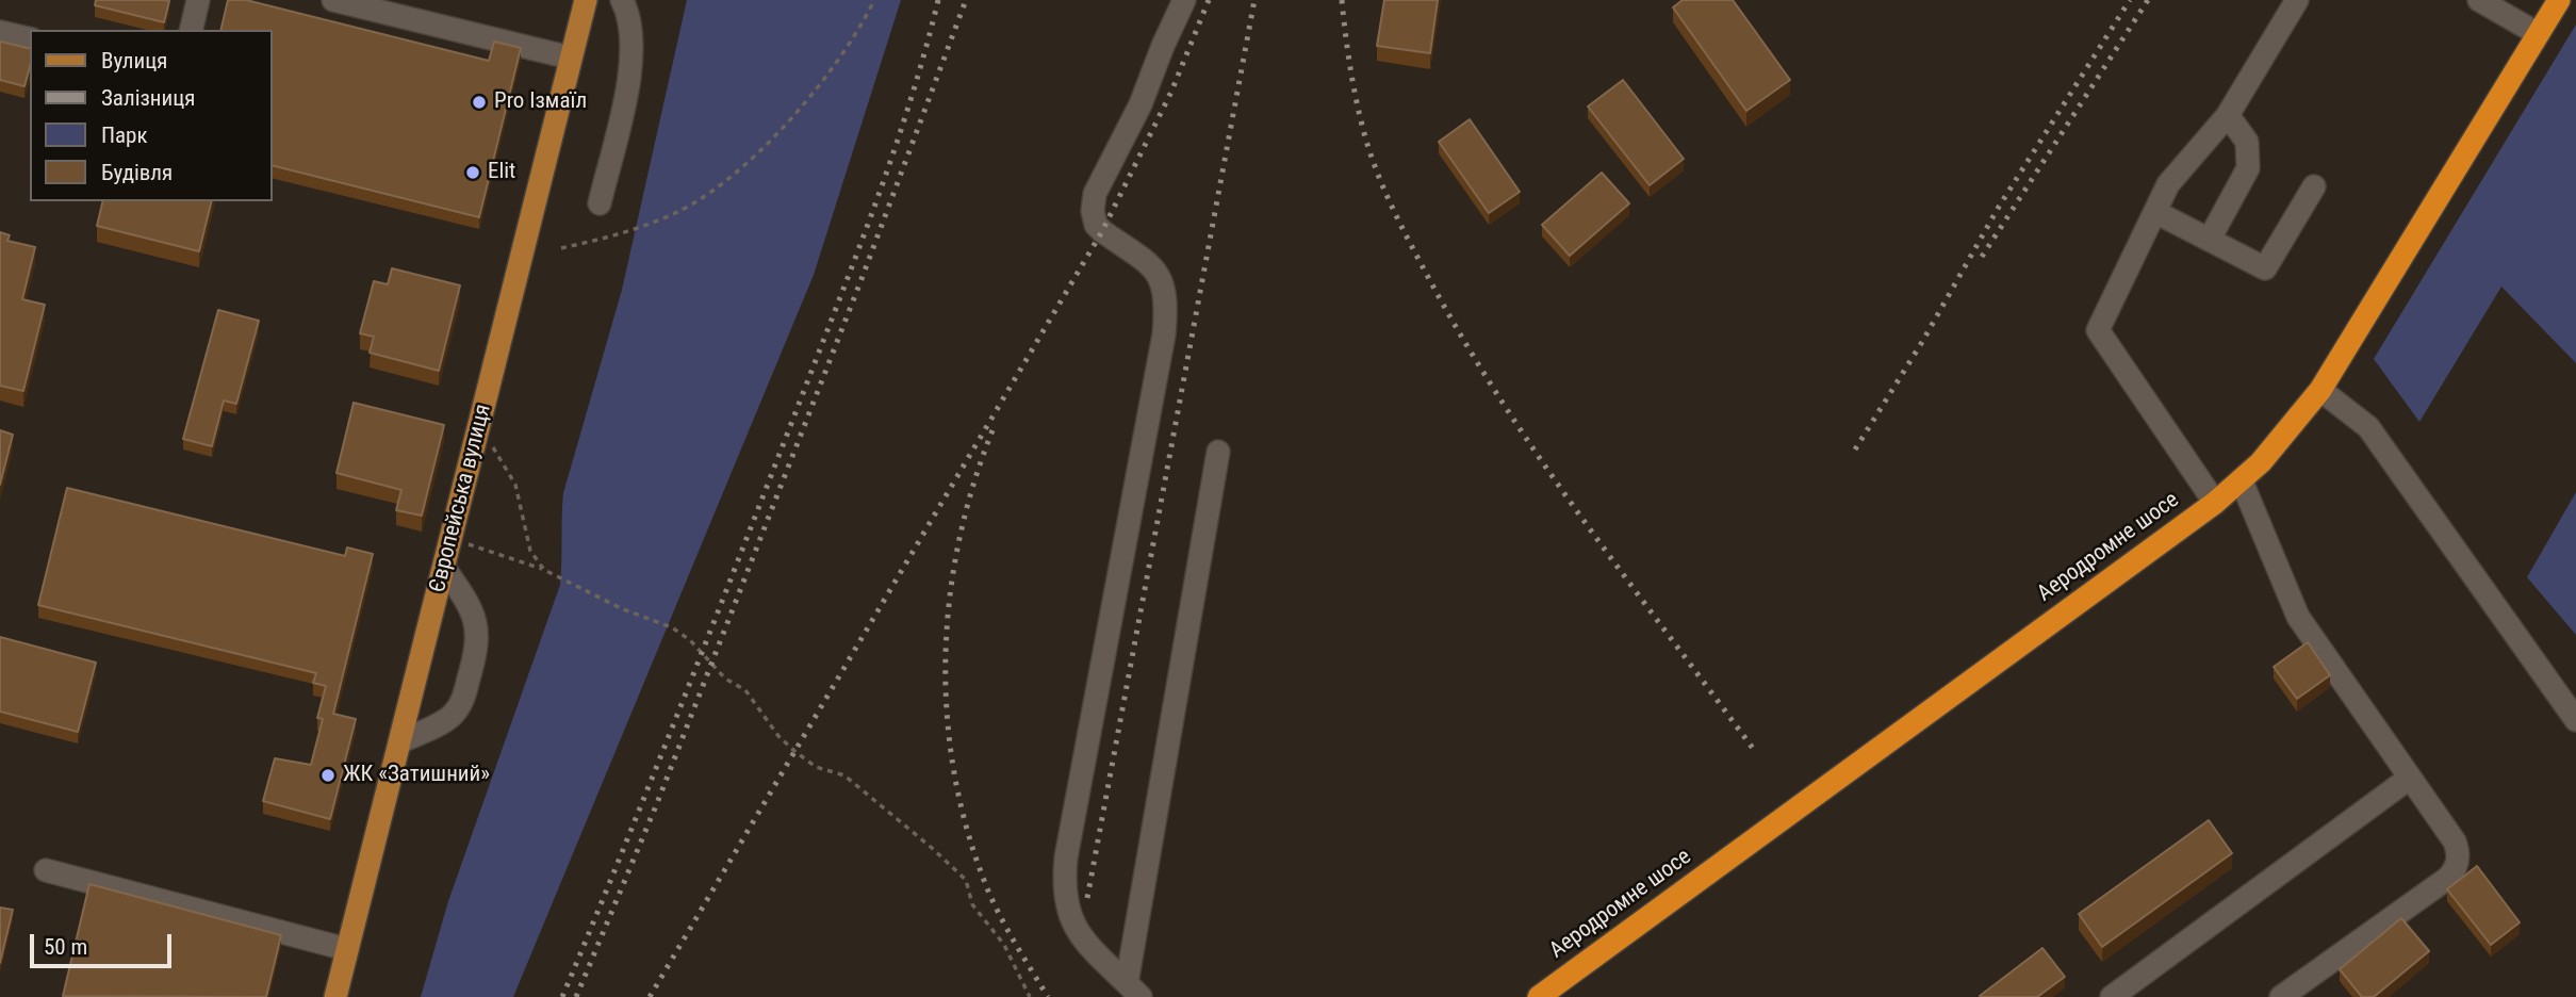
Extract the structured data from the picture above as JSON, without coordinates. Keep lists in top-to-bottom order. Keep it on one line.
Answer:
{"streets":{"highway":["Аеродромне шосе"],"main road":["Європейська вулиця"]},"places":["Pro Ізмаїл","Elit","ЖК «Затишний»"],"legend":["Вулиця","Залізниця","Парк","Будівля"],"scale_bar":"50 m"}
